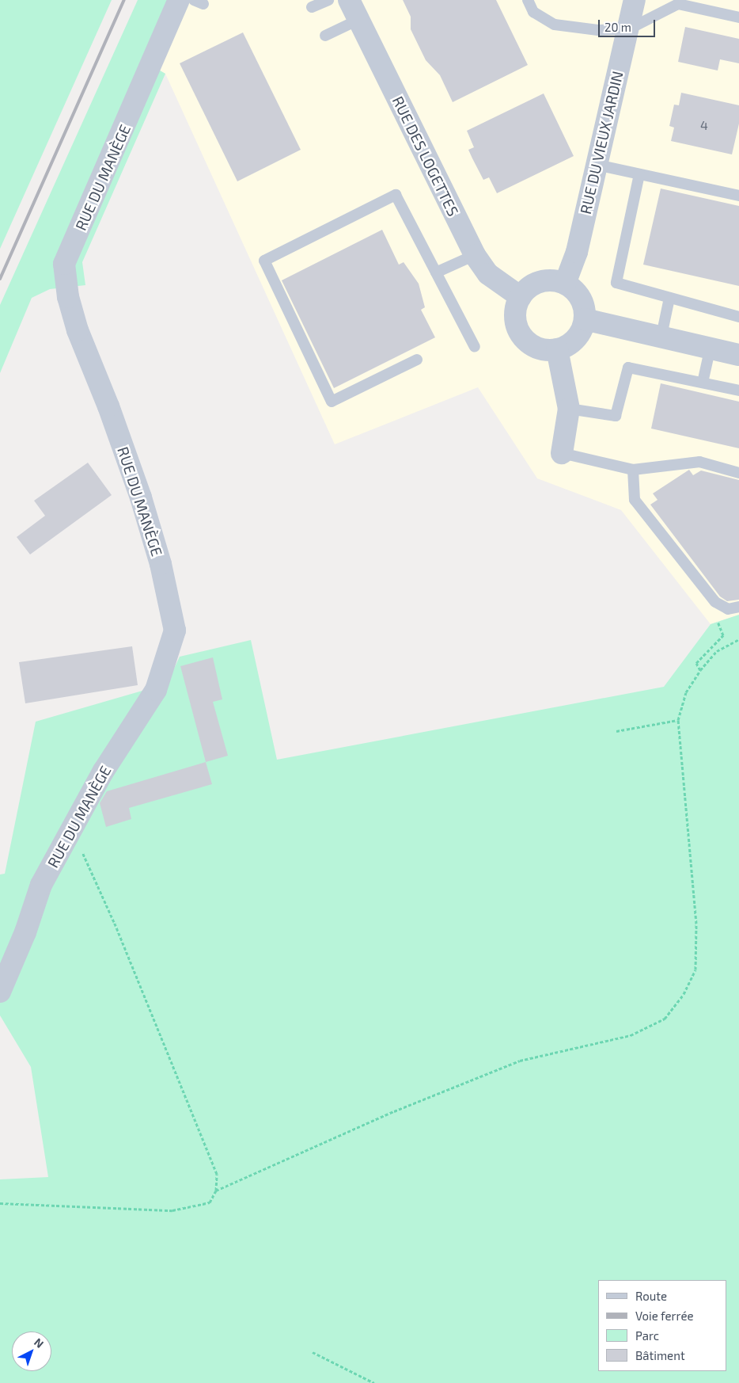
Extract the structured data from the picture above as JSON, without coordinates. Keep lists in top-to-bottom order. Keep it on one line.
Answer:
{"streets":{"street":["RUE DU VIEUX JARDIN","RUE DES LOGETTES","RUE DU MANÈGE"]},"crossings":[["RUE DU VIEUX JARDIN","RUE DES LOGETTES"]],"house_numbers":["4"],"legend":["Route","Voie ferrée","Parc","Bâtiment"],"scale_bar":"20 m","north":"top right"}
